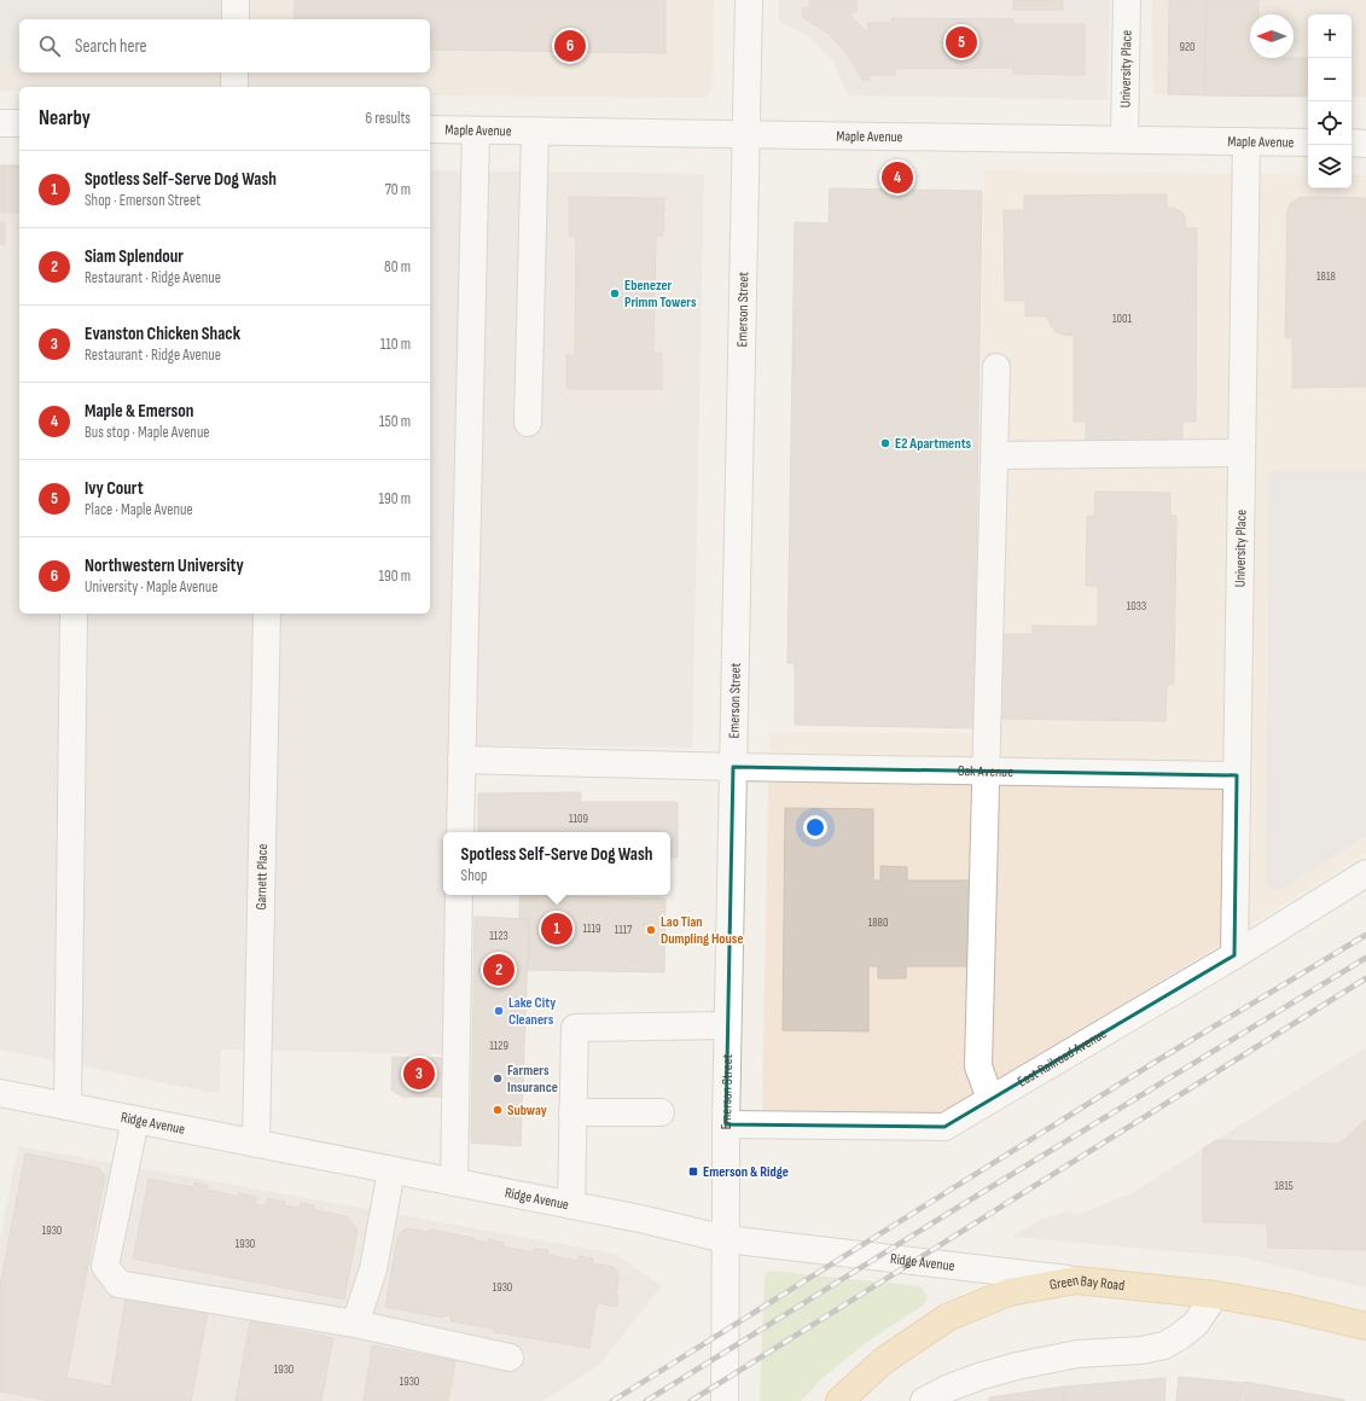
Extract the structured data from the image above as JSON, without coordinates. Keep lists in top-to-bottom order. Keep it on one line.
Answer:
{"streets":{"main road":["Green Bay Road"],"street":["University Place","Maple Avenue","Emerson Street","Oak Avenue","Garnett Place","East Railroad Avenue","Ridge Avenue"]},"crossings":[["University Place","Maple Avenue"],["University Place","Oak Avenue"],["University Place","East Railroad Avenue"],["Maple Avenue","Emerson Street"],["Emerson Street","Oak Avenue"],["Emerson Street","East Railroad Avenue"],["Emerson Street","Ridge Avenue"],["Garnett Place","Ridge Avenue"],["Ridge Avenue","Green Bay Road"]],"places":{"other":["Ebenezer Primm Towers","E2 Apartments","Lao Tian Dumpling House","Lake City Cleaners","Farmers Insurance","Subway"],"transit":["Emerson & Ridge"]},"house_numbers":["920","1818","1001","1033","1109","1880","1119","1117","1123","1129","1815","1930","1930","1930","1930","1930"],"north":"left","page":{"map_buttons":["+","−"],"search":"Search here","pins":["5","6","4","1","2","3"],"heading":["Nearby","6 results"],"list":[{"mark":"1","name":"Spotless Self-Serve Dog Wash","note":"Shop · Emerson Street","value":"70 m"},{"mark":"2","name":"Siam Splendour","note":"Restaurant · Ridge Avenue","value":"80 m"},{"mark":"3","name":"Evanston Chicken Shack","note":"Restaurant · Ridge Avenue","value":"110 m"},{"mark":"4","name":"Maple & Emerson","note":"Bus stop · Maple Avenue","value":"150 m"},{"mark":"5","name":"Ivy Court","note":"Place · Maple Avenue","value":"190 m"},{"mark":"6","name":"Northwestern University","note":"University · Maple Avenue","value":"190 m"}],"popup":["Spotless Self-Serve Dog Wash","Shop"]}}
